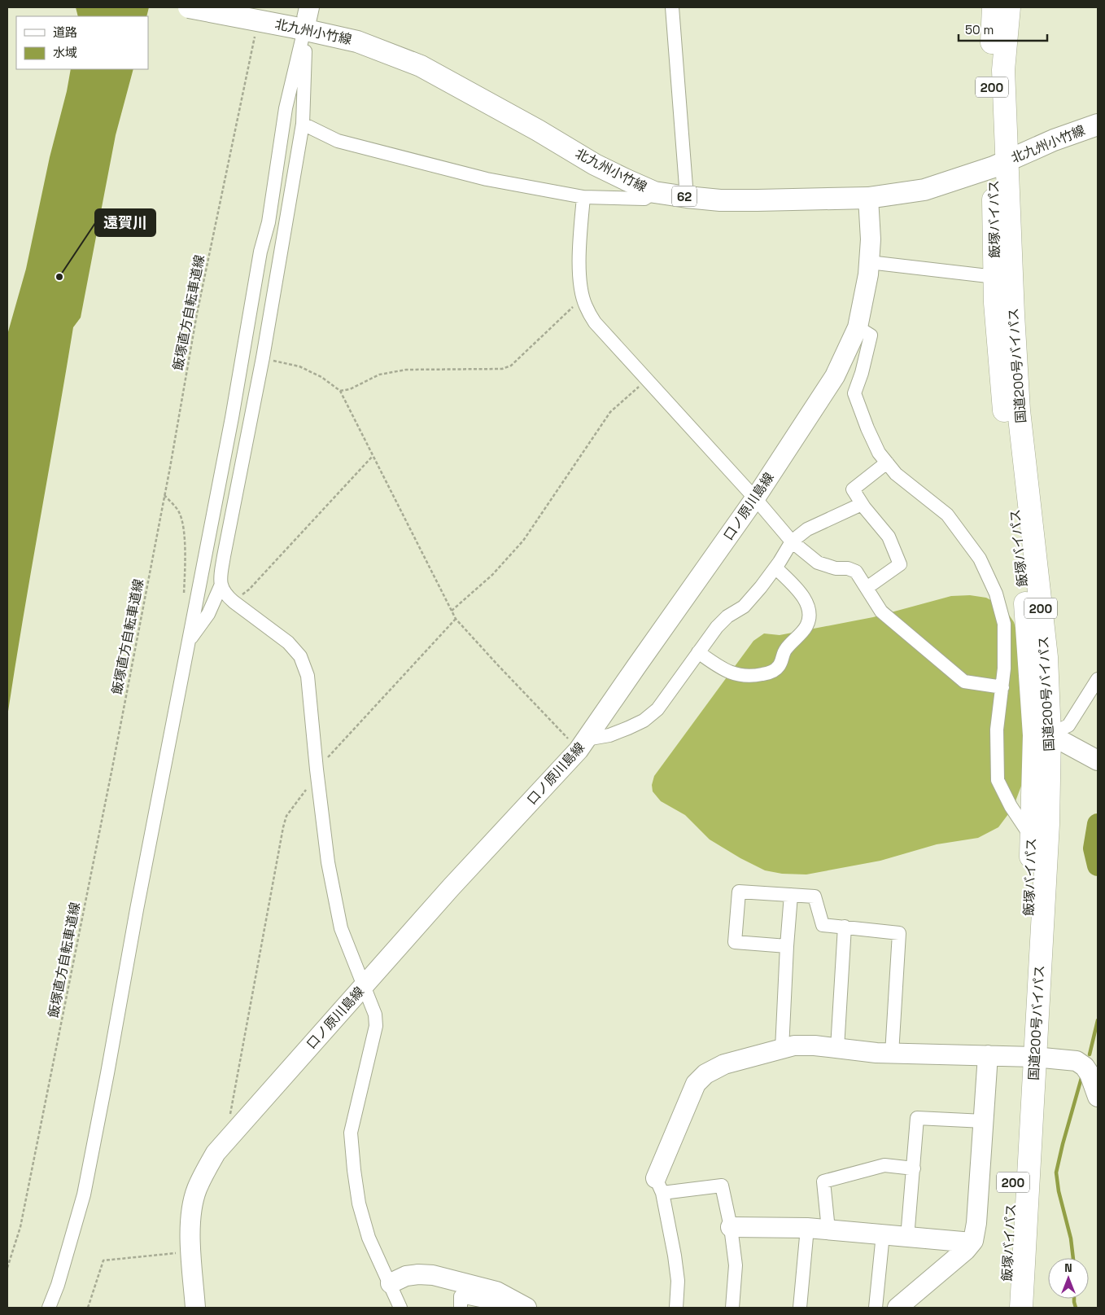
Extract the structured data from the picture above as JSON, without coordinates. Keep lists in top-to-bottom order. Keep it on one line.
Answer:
{"streets":{"highway":["200","飯塚バイパス","国道200号バイパス"],"main road":["北九州小竹線","62","口ノ原川島線"],"path":["飯塚直方自転車道線"]},"crossings":[["北九州小竹線","飯塚バイパス"],["北九州小竹線","国道200号バイパス"],["北九州小竹線","口ノ原川島線"],["飯塚バイパス","国道200号バイパス"]],"places":["遠賀川"],"legend":["道路","水域"],"scale_bar":"50 m","north":"top"}
